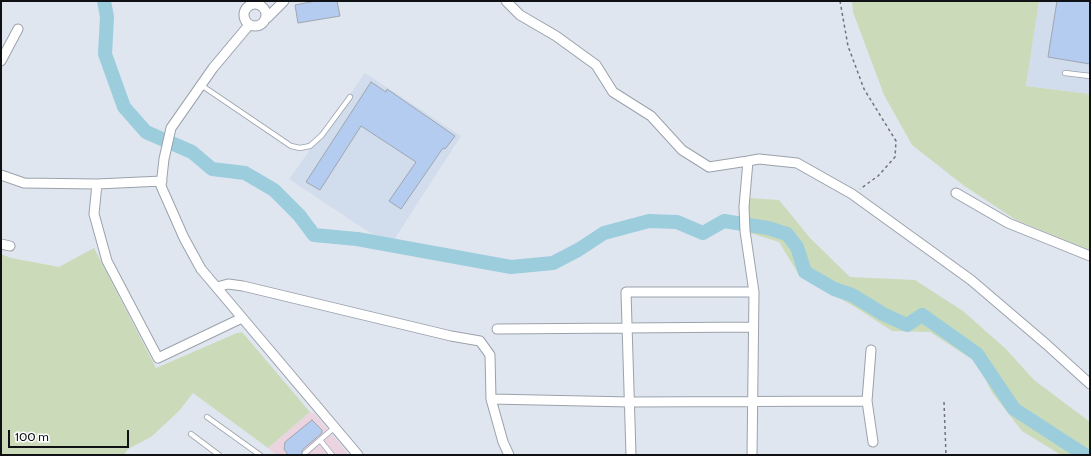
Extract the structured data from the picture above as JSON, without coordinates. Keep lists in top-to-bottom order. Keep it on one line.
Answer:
{"scale_bar":"100 m"}
